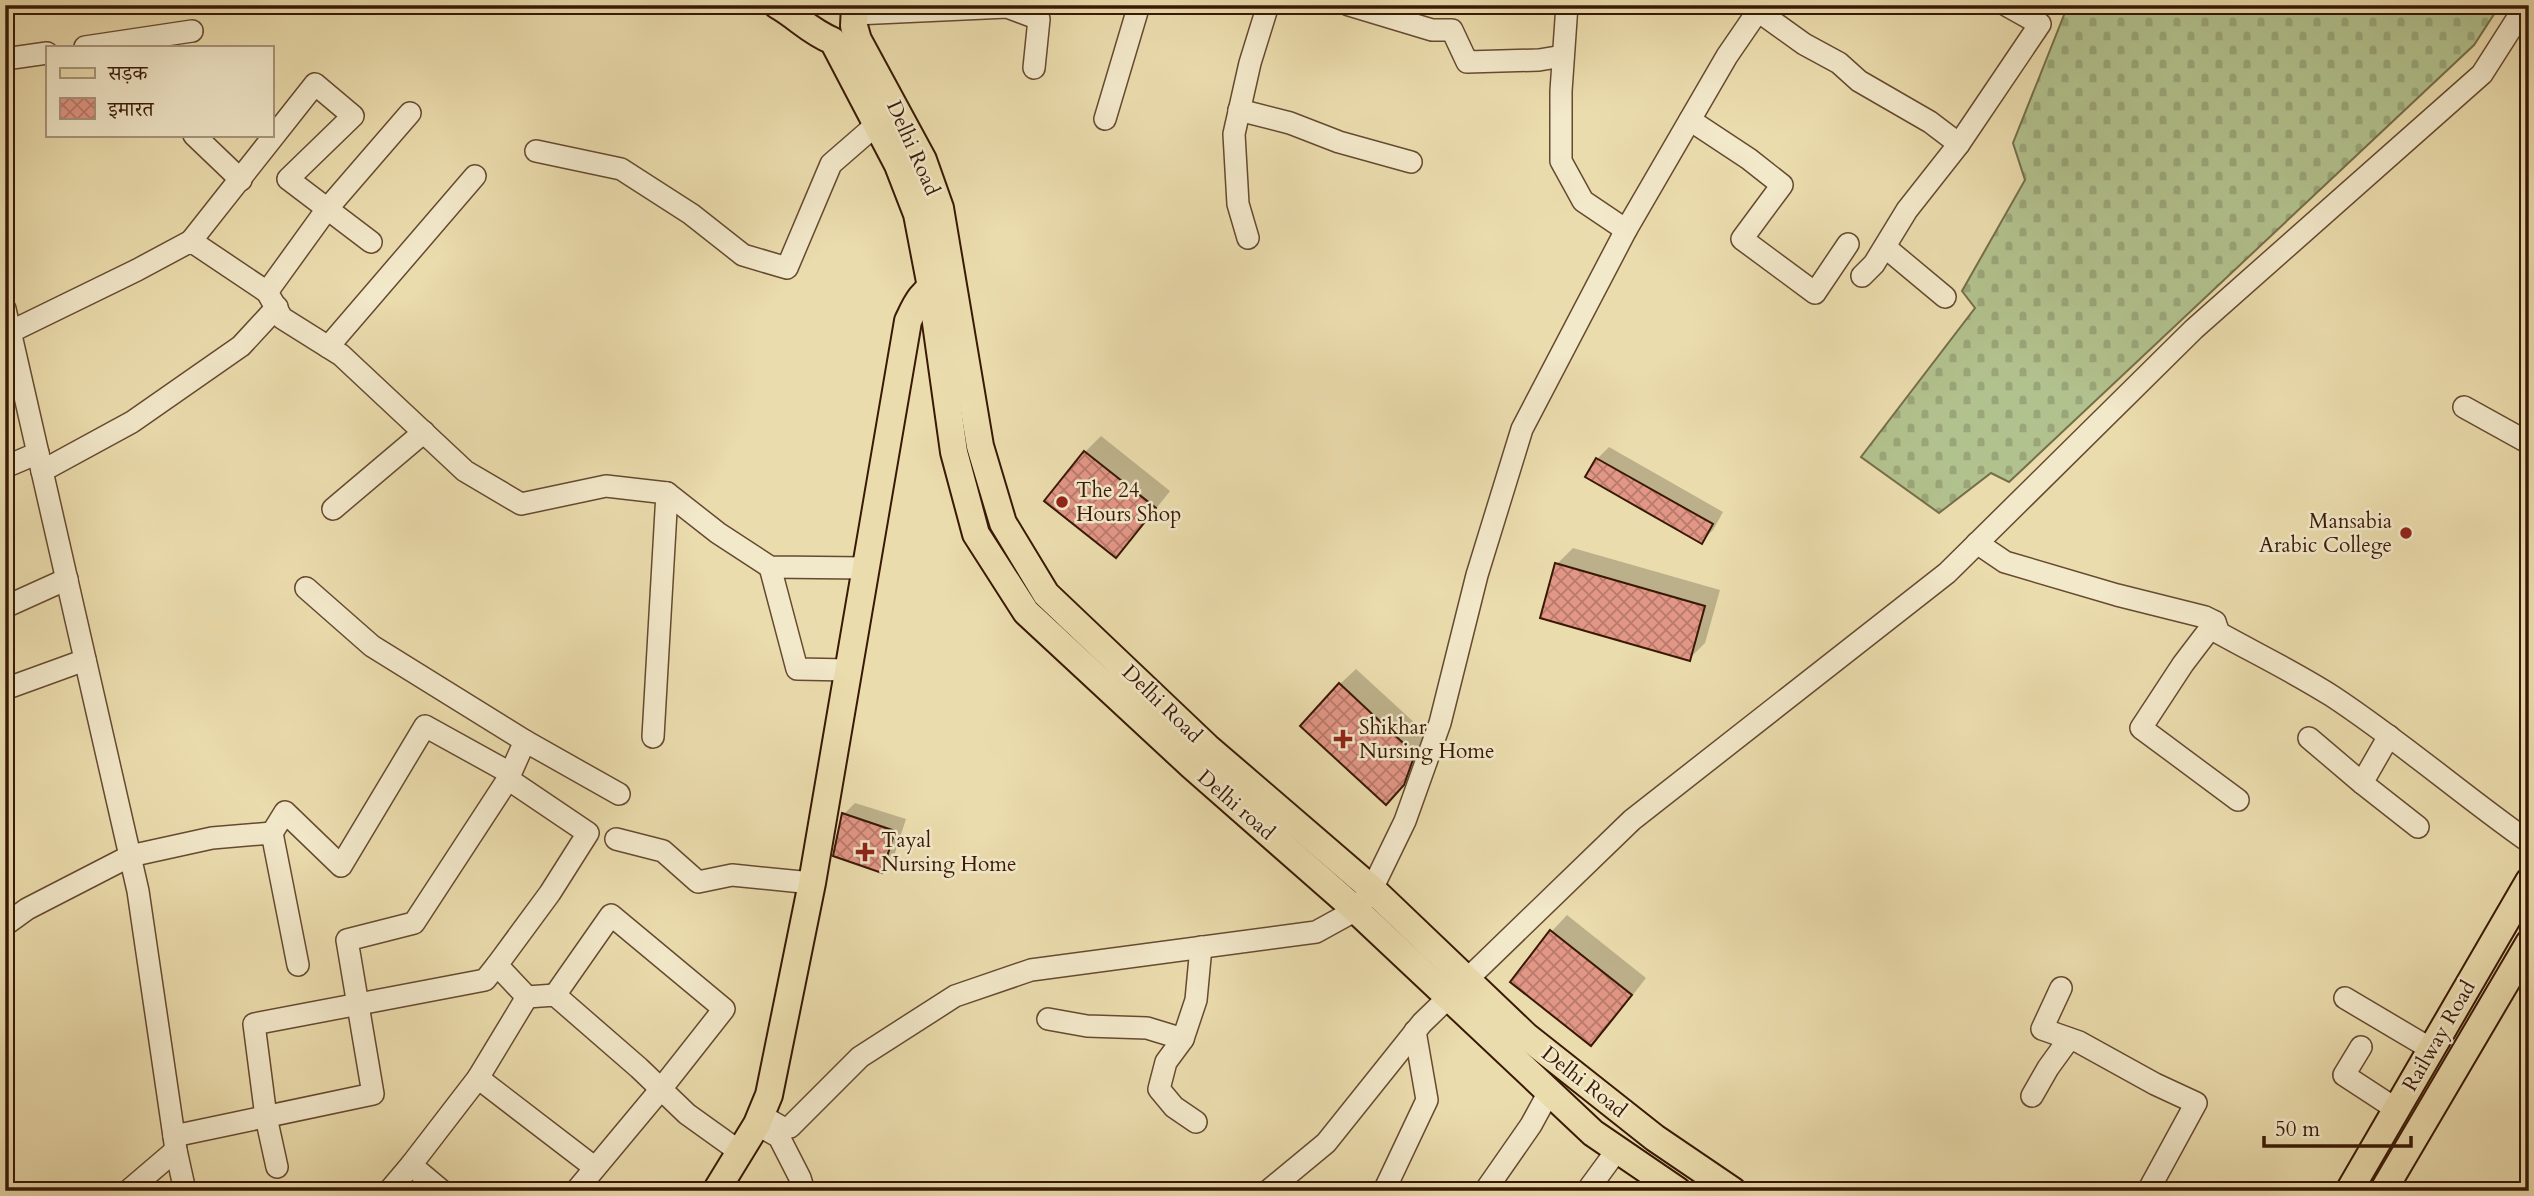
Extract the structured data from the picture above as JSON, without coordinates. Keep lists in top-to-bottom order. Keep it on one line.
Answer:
{"streets":{"main road":["Delhi Road","Delhi road","Railway Road"]},"crossings":[["Delhi Road","Delhi road"]],"places":{"other":["The 24 Hours Shop","Mansabia Arabic College"],"health":["Shikhar Nursing Home","Tayal Nursing Home"]},"legend":["सड़क","इमारत"],"scale_bar":"50 m"}
